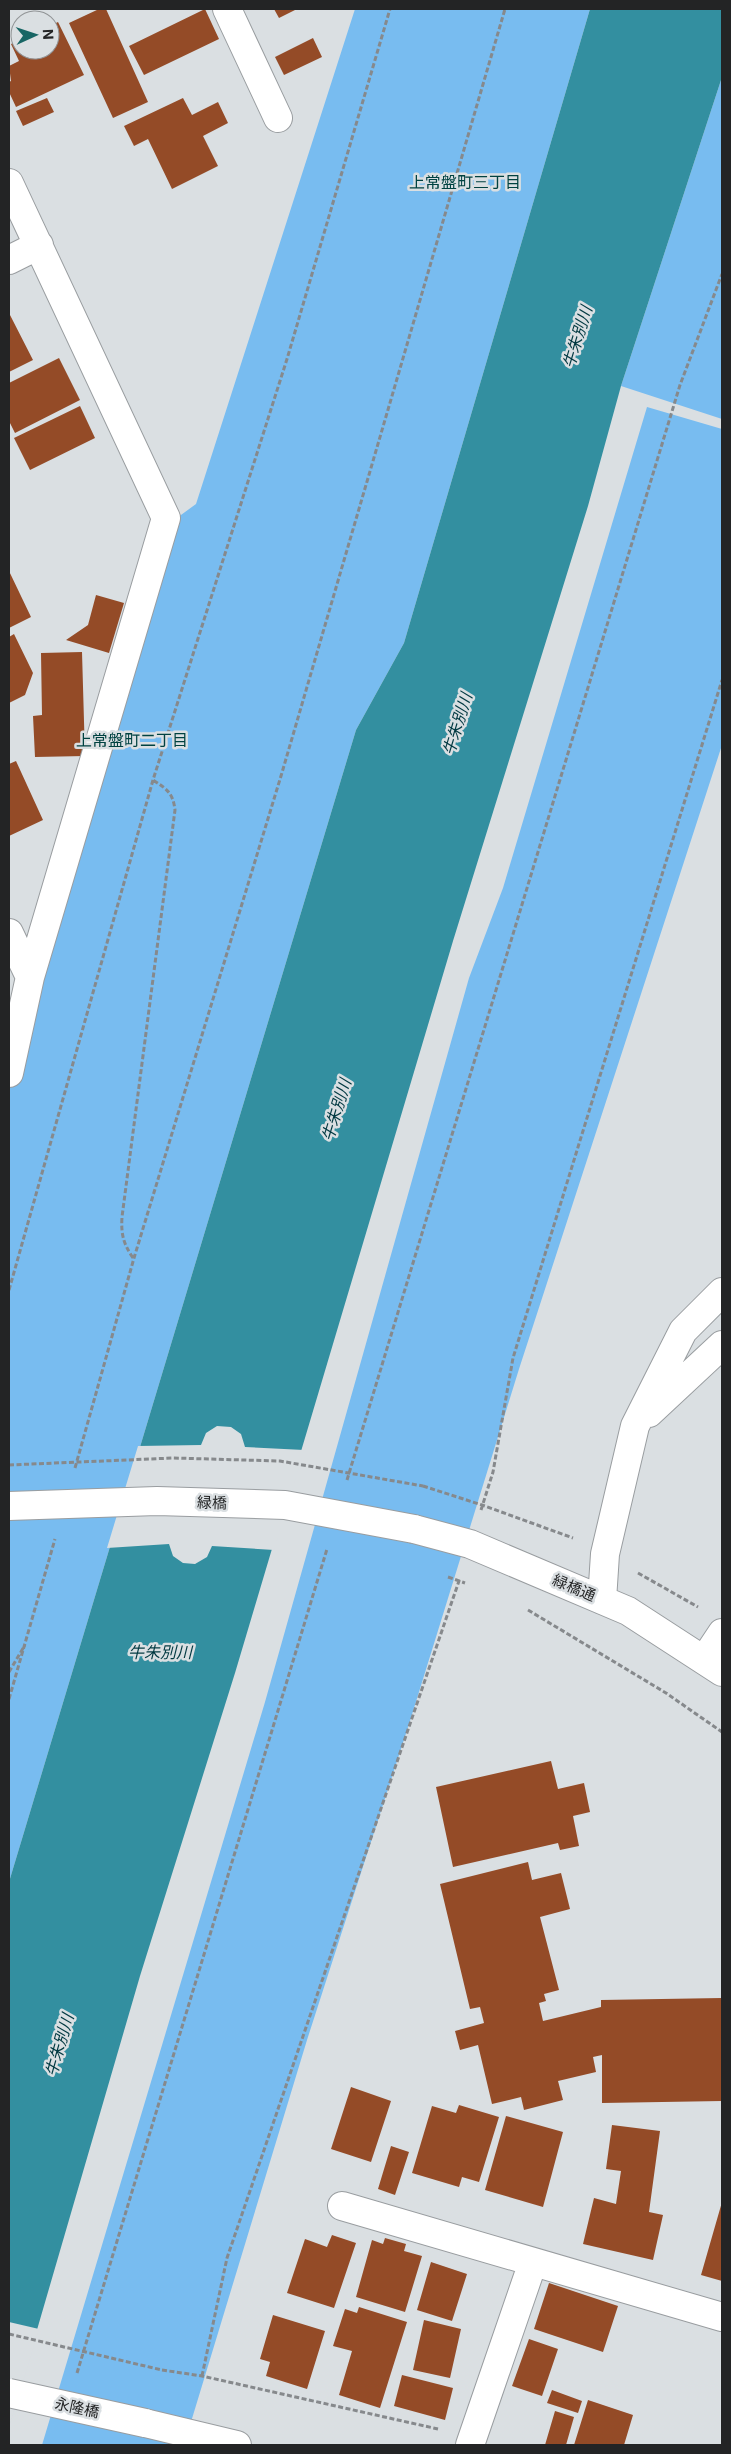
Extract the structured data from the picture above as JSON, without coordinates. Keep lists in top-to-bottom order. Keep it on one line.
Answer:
{"streets":{"street":["緑橋","緑橋通","永隆橋"]},"crossings":[["緑橋","緑橋通"]],"districts":["上常盤町三丁目","上常盤町二丁目"],"water":["牛朱別川"],"north":"right"}
